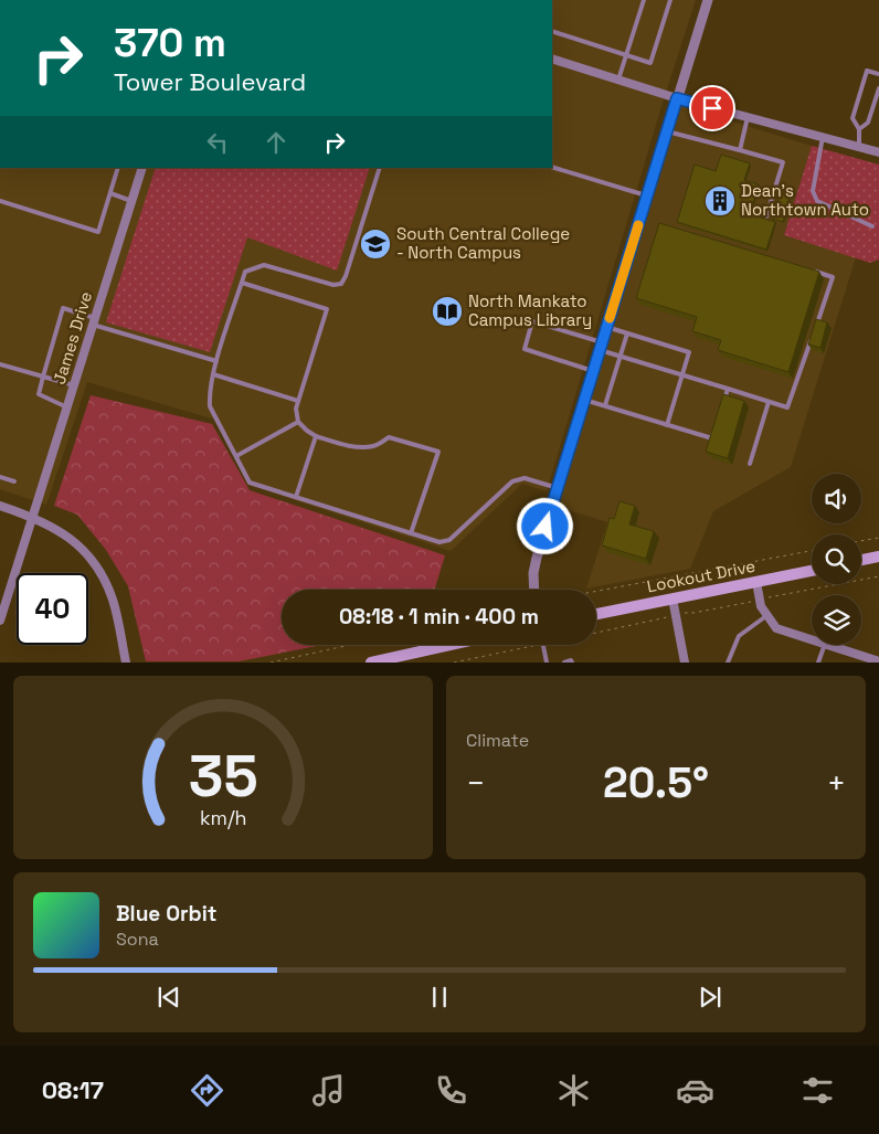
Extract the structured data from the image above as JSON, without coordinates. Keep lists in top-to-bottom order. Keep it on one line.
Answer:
{"streets":{"main road":["Lookout Drive"],"street":["James Drive"]},"places":{"building":["Dean's Northtown Auto"],"school or university":["South Central College - North Campus"],"library":["North Mankato Campus Library"]},"page":{"turn":["370 m","Tower Boulevard"],"limit":"40","trip":"08:18 · 1 min · 400 m","tile":"Climate","heat":["−","20.5°","+"],"song":["Blue Orbit","Sona"],"tabs":"08:17","gauge":["35","km/h"]}}
